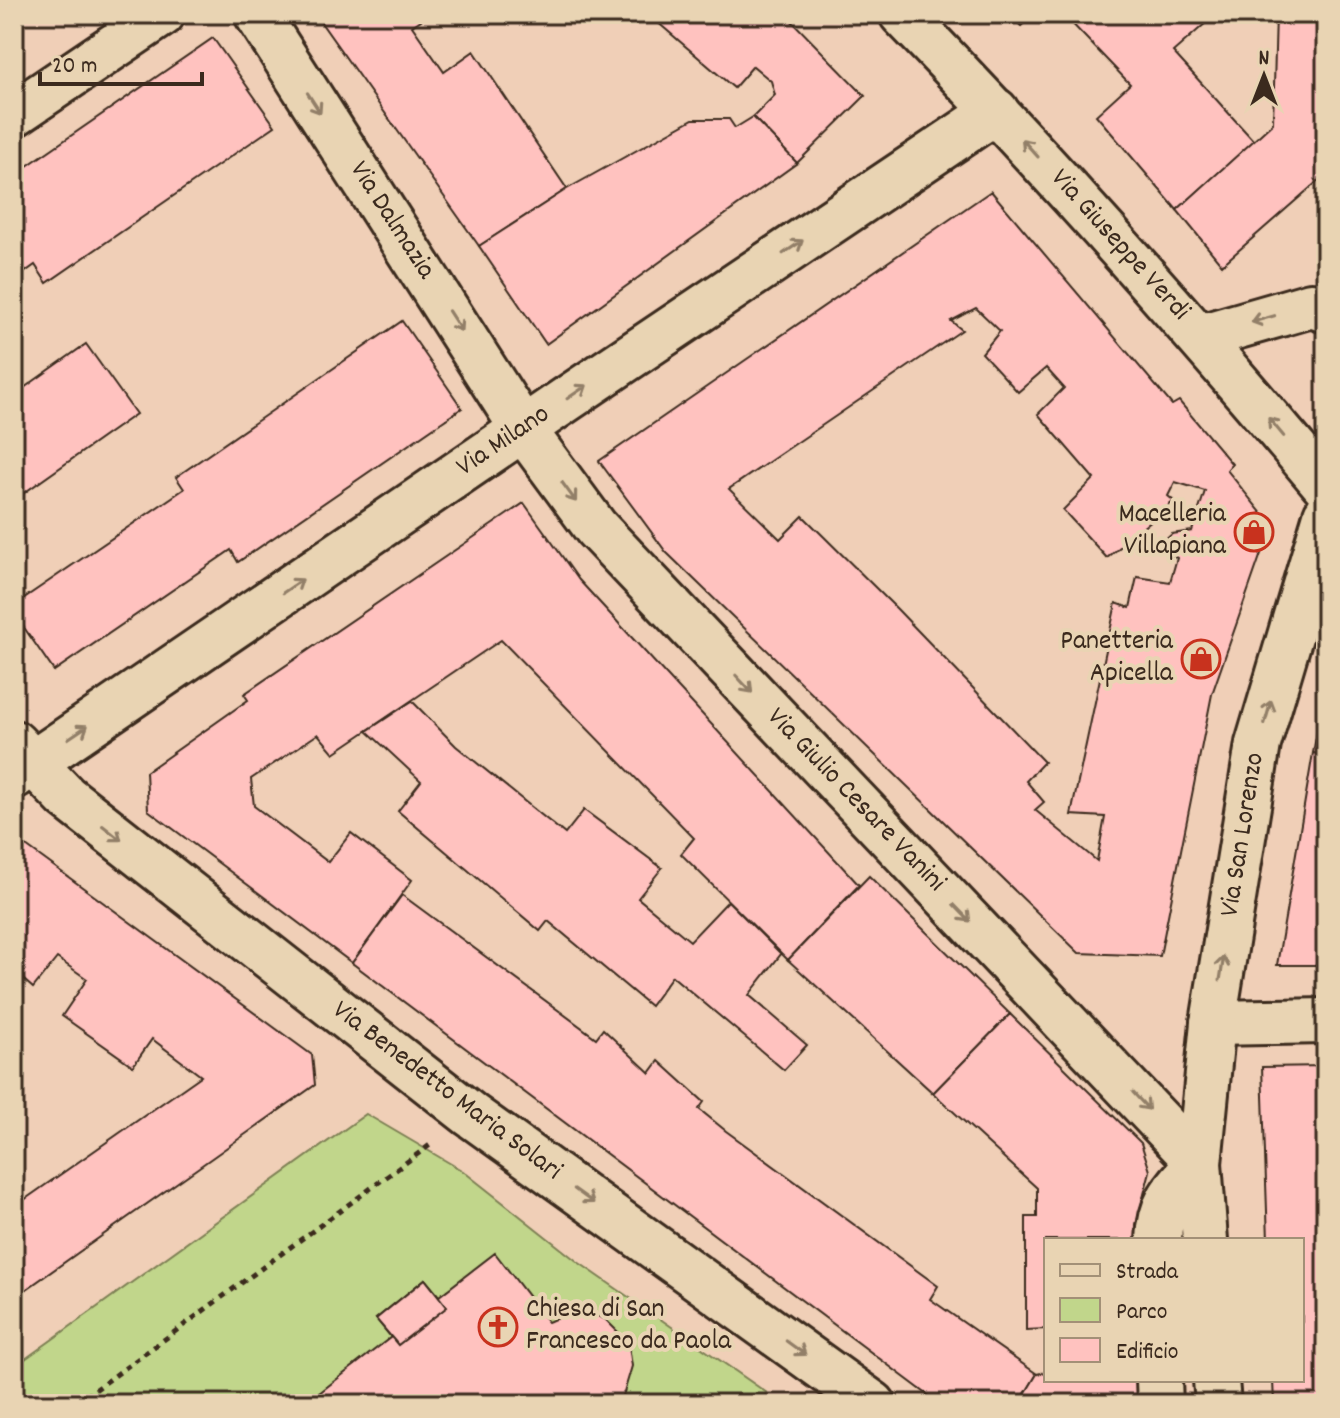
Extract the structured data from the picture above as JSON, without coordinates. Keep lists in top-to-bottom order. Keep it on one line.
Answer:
{"streets":{"street":["Via Dalmazia","Via Giuseppe Verdi","Via Milano","Via Giulio Cesare Vanini","Via San Lorenzo","Via Benedetto Maria Solari"]},"crossings":[["Via Dalmazia","Via Milano"],["Via Dalmazia","Via Giulio Cesare Vanini"],["Via Giuseppe Verdi","Via Milano"],["Via Milano","Via Giulio Cesare Vanini"],["Via Milano","Via Benedetto Maria Solari"],["Via Giulio Cesare Vanini","Via San Lorenzo"]],"one_way":["Via Dalmazia","Via Giuseppe Verdi","Via Milano","Via Giulio Cesare Vanini","Via San Lorenzo","Via Benedetto Maria Solari"],"places":{"shop":["Macelleria Villapiana","Panetteria Apicella"],"church":["Chiesa di San Francesco da Paola"]},"legend":["Strada","Parco","Edificio"],"scale_bar":"20 m","north":"top"}
